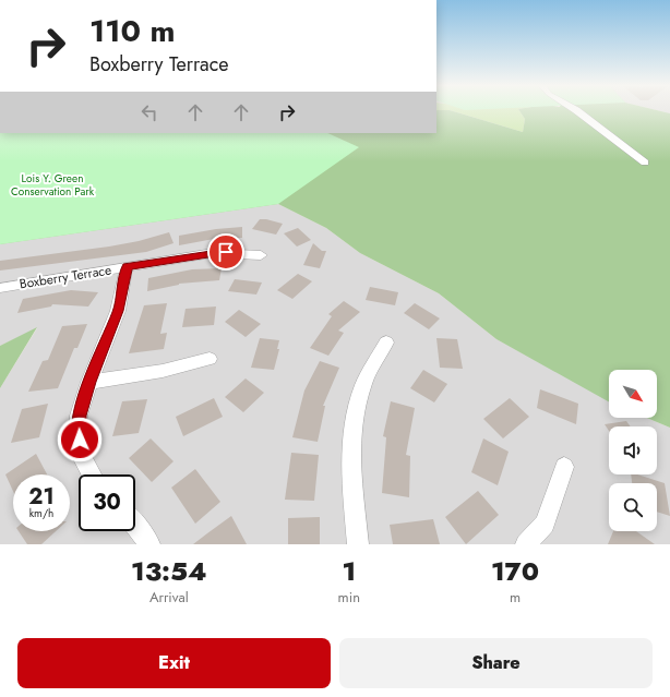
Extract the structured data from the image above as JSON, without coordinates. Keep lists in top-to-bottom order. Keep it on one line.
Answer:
{"streets":{"street":["Boxberry Terrace"]},"parks":["Lois Y. Green Conservation Park"],"north":"bottom right","page":{"turn":["110 m","Boxberry Terrace"],"speed":"21 km/h","limit":"30","eta":["13:54","Arrival","1","min","170","m"],"buttons":["Exit","Share"]}}
